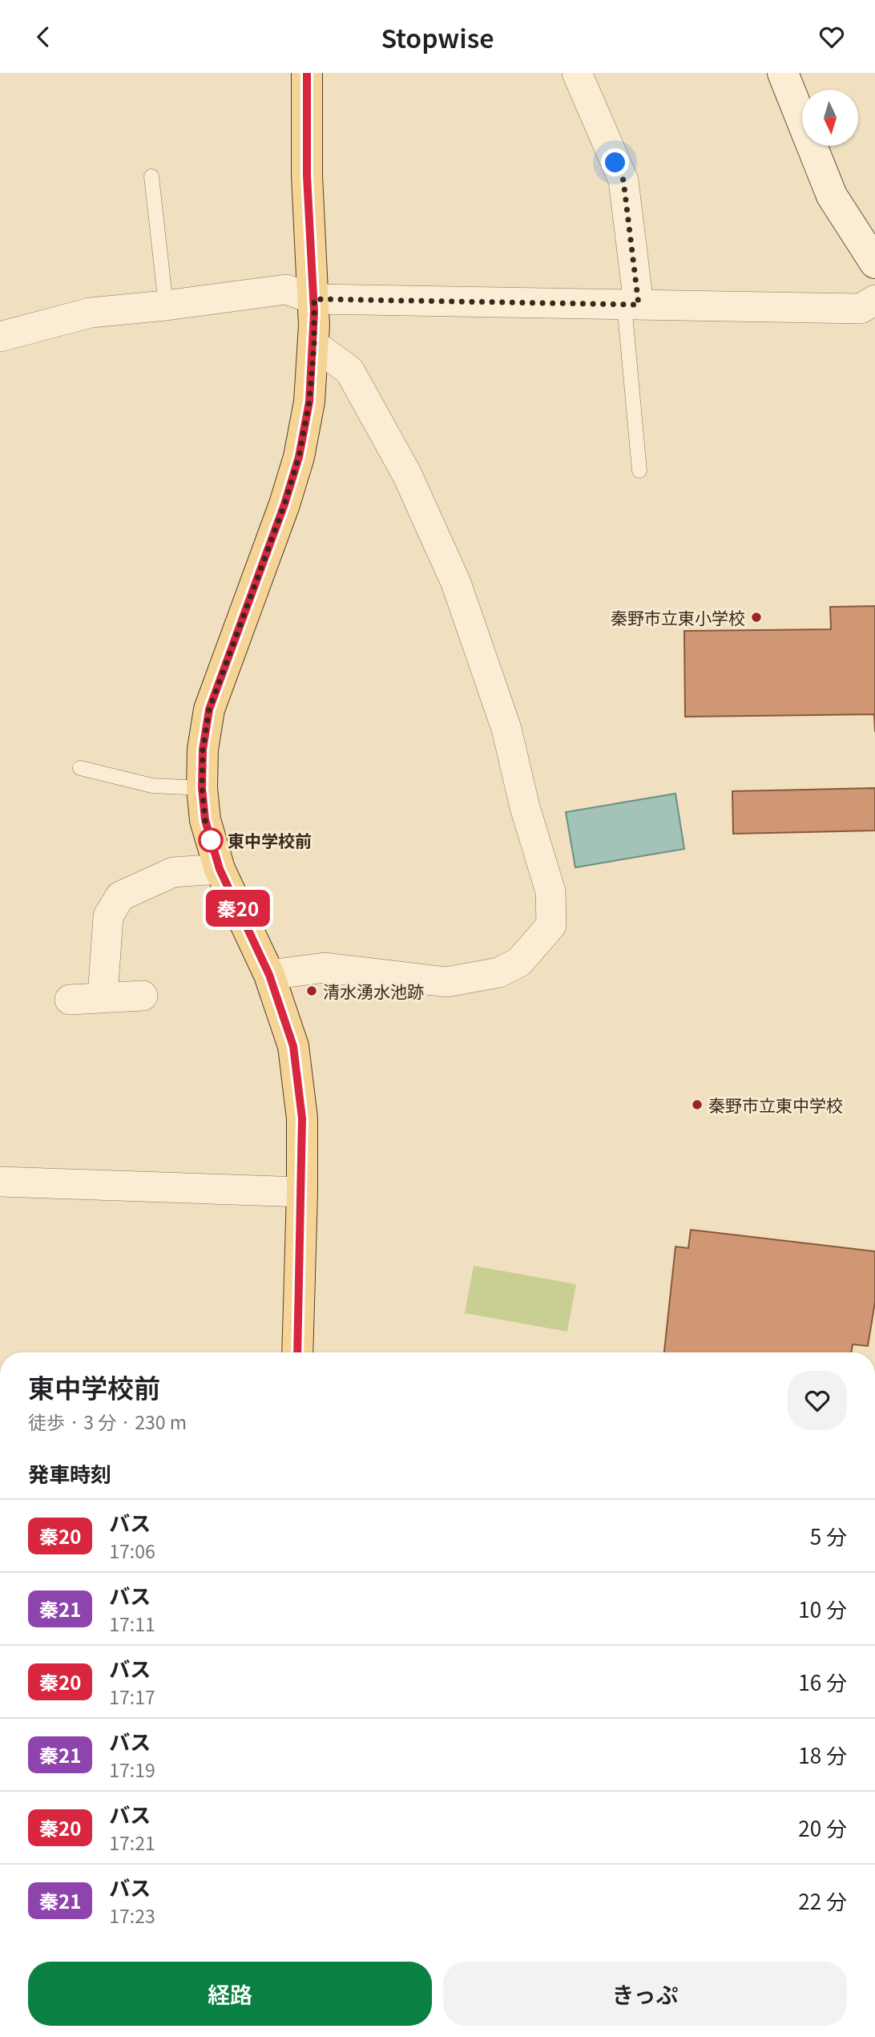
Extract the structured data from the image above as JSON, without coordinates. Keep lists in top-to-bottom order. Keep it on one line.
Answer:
{"places":["秦野市立東小学校","東中学校前","清水湧水池跡","秦野市立東中学校"],"lines":["bus line 秦20"],"north":"bottom","page":{"header":"Stopwise","on_map":"秦20","heading":[["東中学校前","徒歩 · 3 分 · 230 m"],"発車時刻"],"list":[{"mark":"秦20","name":"バス","note":"17:06","value":"5 分"},{"mark":"秦21","name":"バス","note":"17:11","value":"10 分"},{"mark":"秦20","name":"バス","note":"17:17","value":"16 分"},{"mark":"秦21","name":"バス","note":"17:19","value":"18 分"},{"mark":"秦20","name":"バス","note":"17:21","value":"20 分"},{"mark":"秦21","name":"バス","note":"17:23","value":"22 分"}],"buttons":["経路","きっぷ"]}}
